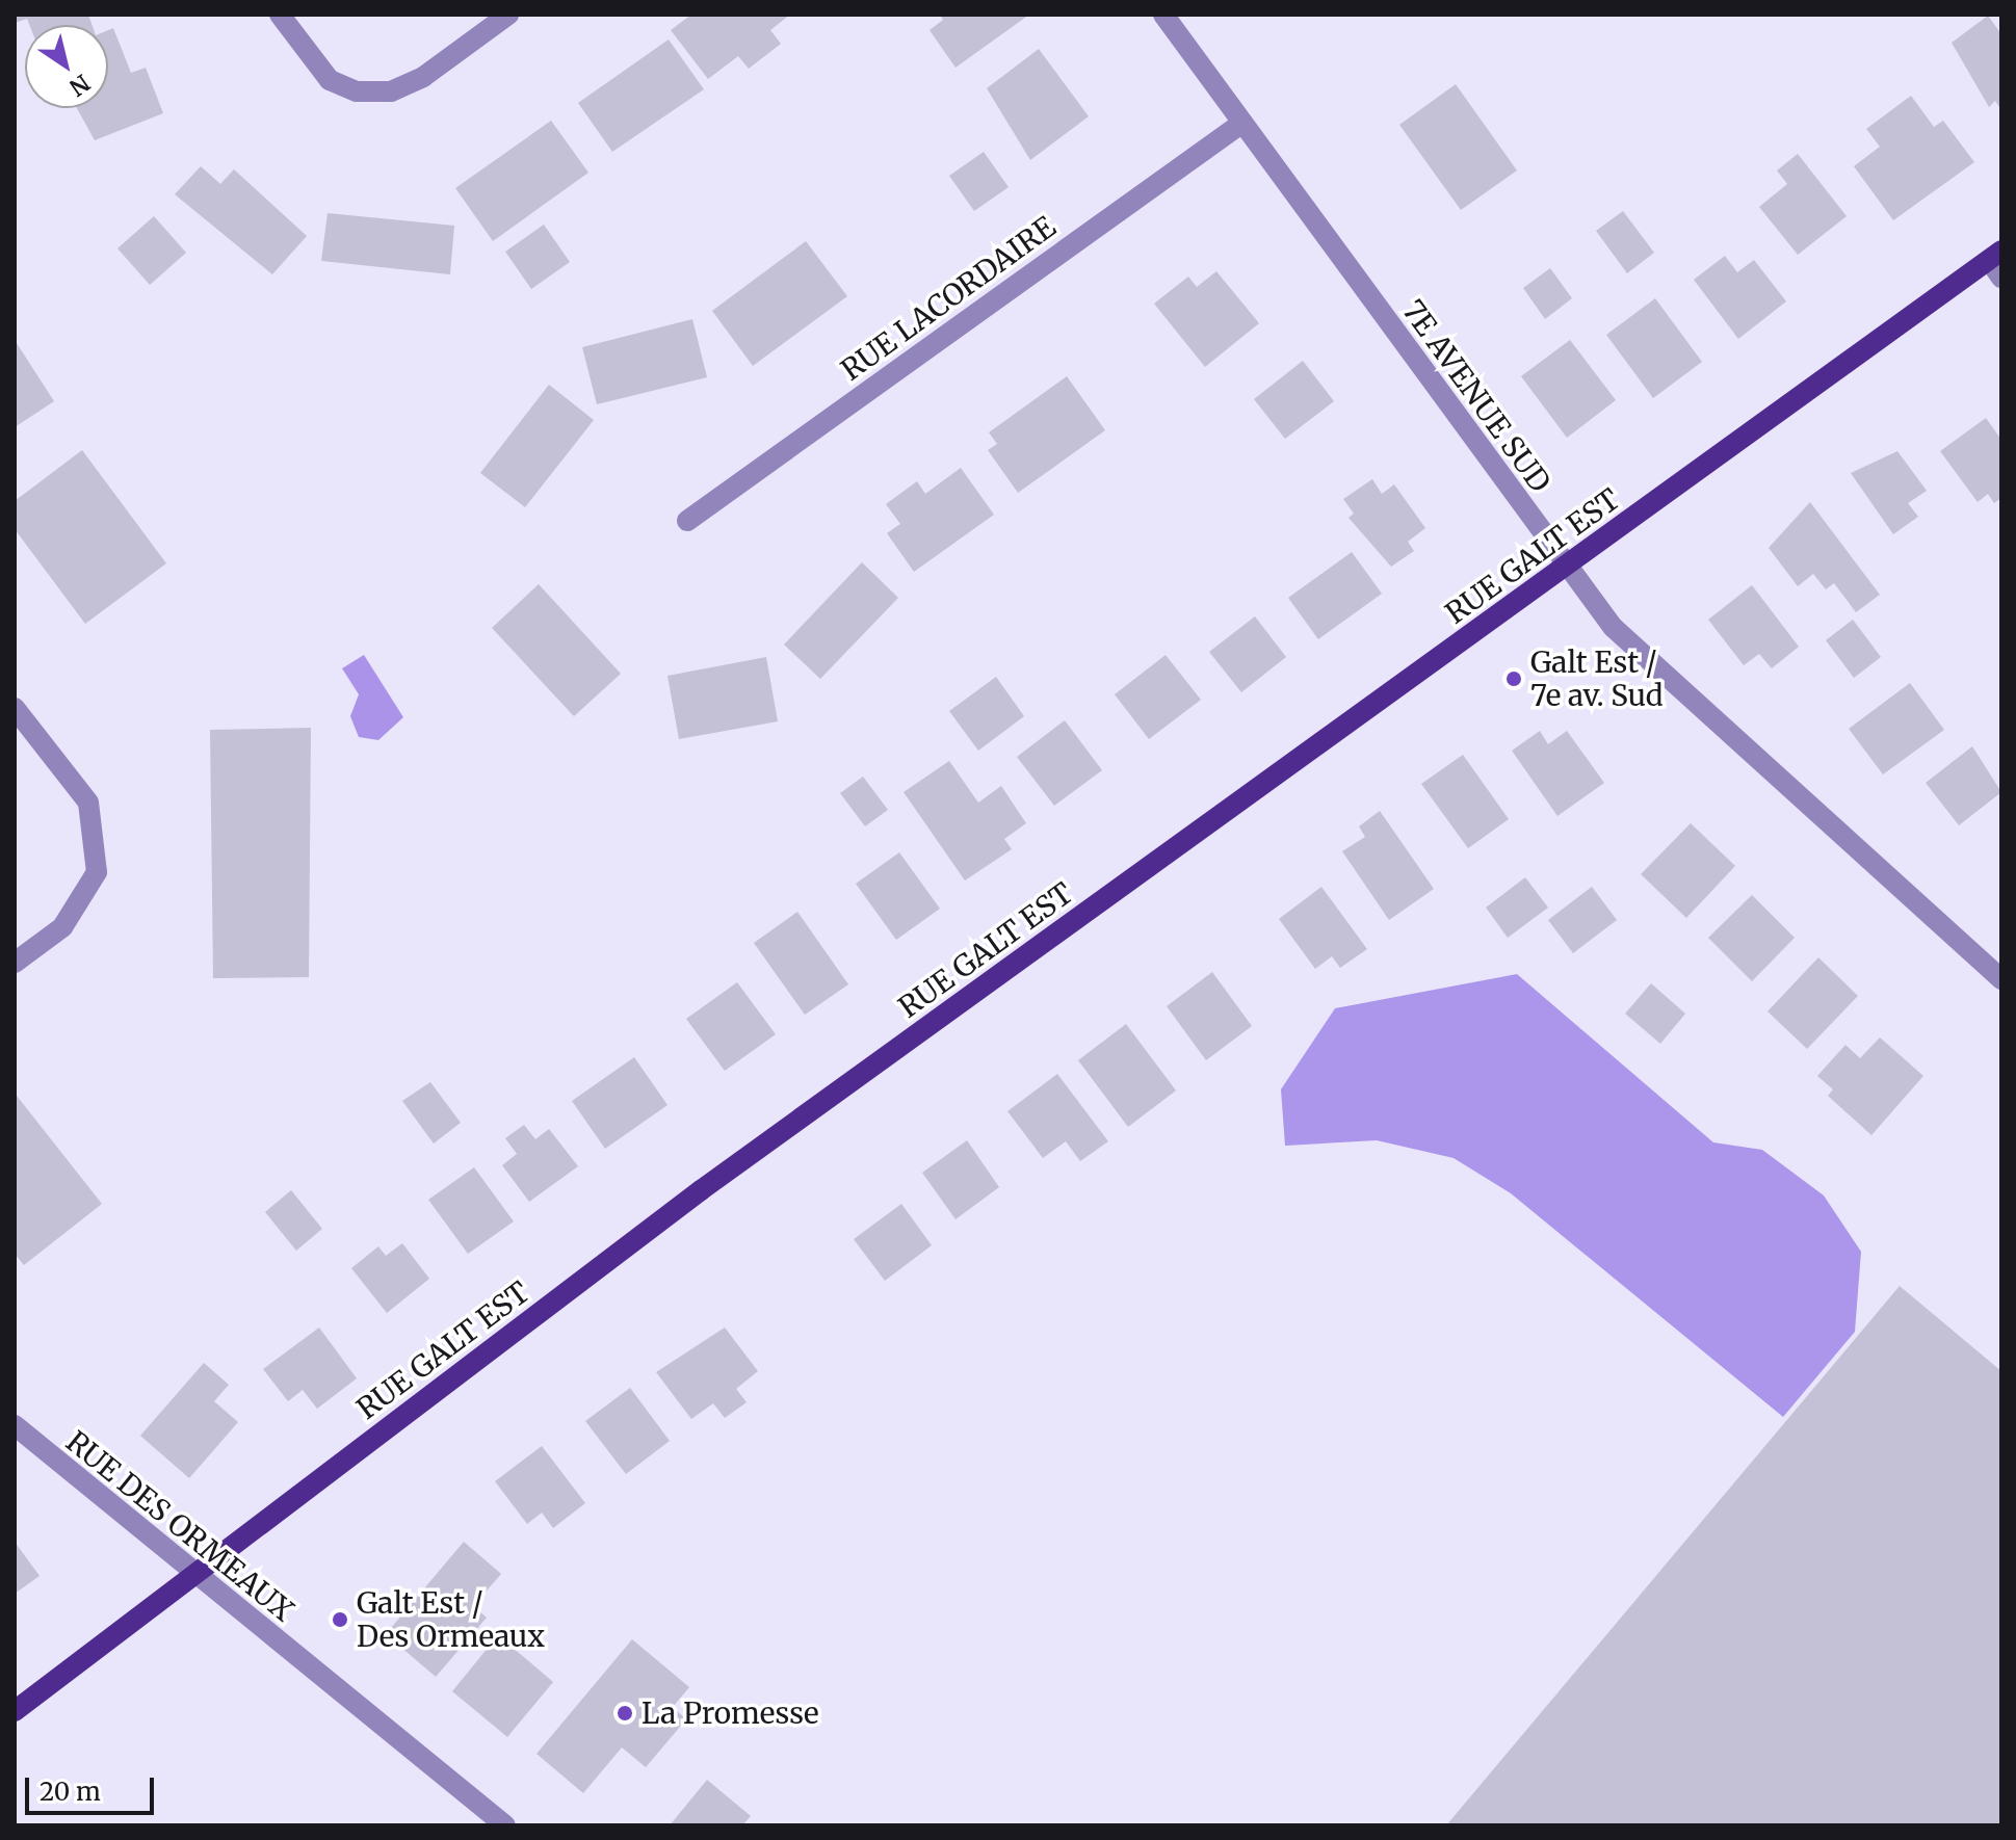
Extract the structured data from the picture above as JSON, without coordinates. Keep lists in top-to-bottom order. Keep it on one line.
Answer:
{"streets":{"main road":["RUE GALT EST"],"street":["RUE LACORDAIRE","7E AVENUE SUD","RUE DES ORMEAUX"]},"crossings":[["RUE LACORDAIRE","7E AVENUE SUD"],["7E AVENUE SUD","RUE GALT EST"],["RUE GALT EST","RUE DES ORMEAUX"]],"places":["Galt Est / 7e av. Sud","Galt Est / Des Ormeaux","La Promesse"],"scale_bar":"20 m","north":"bottom right"}
